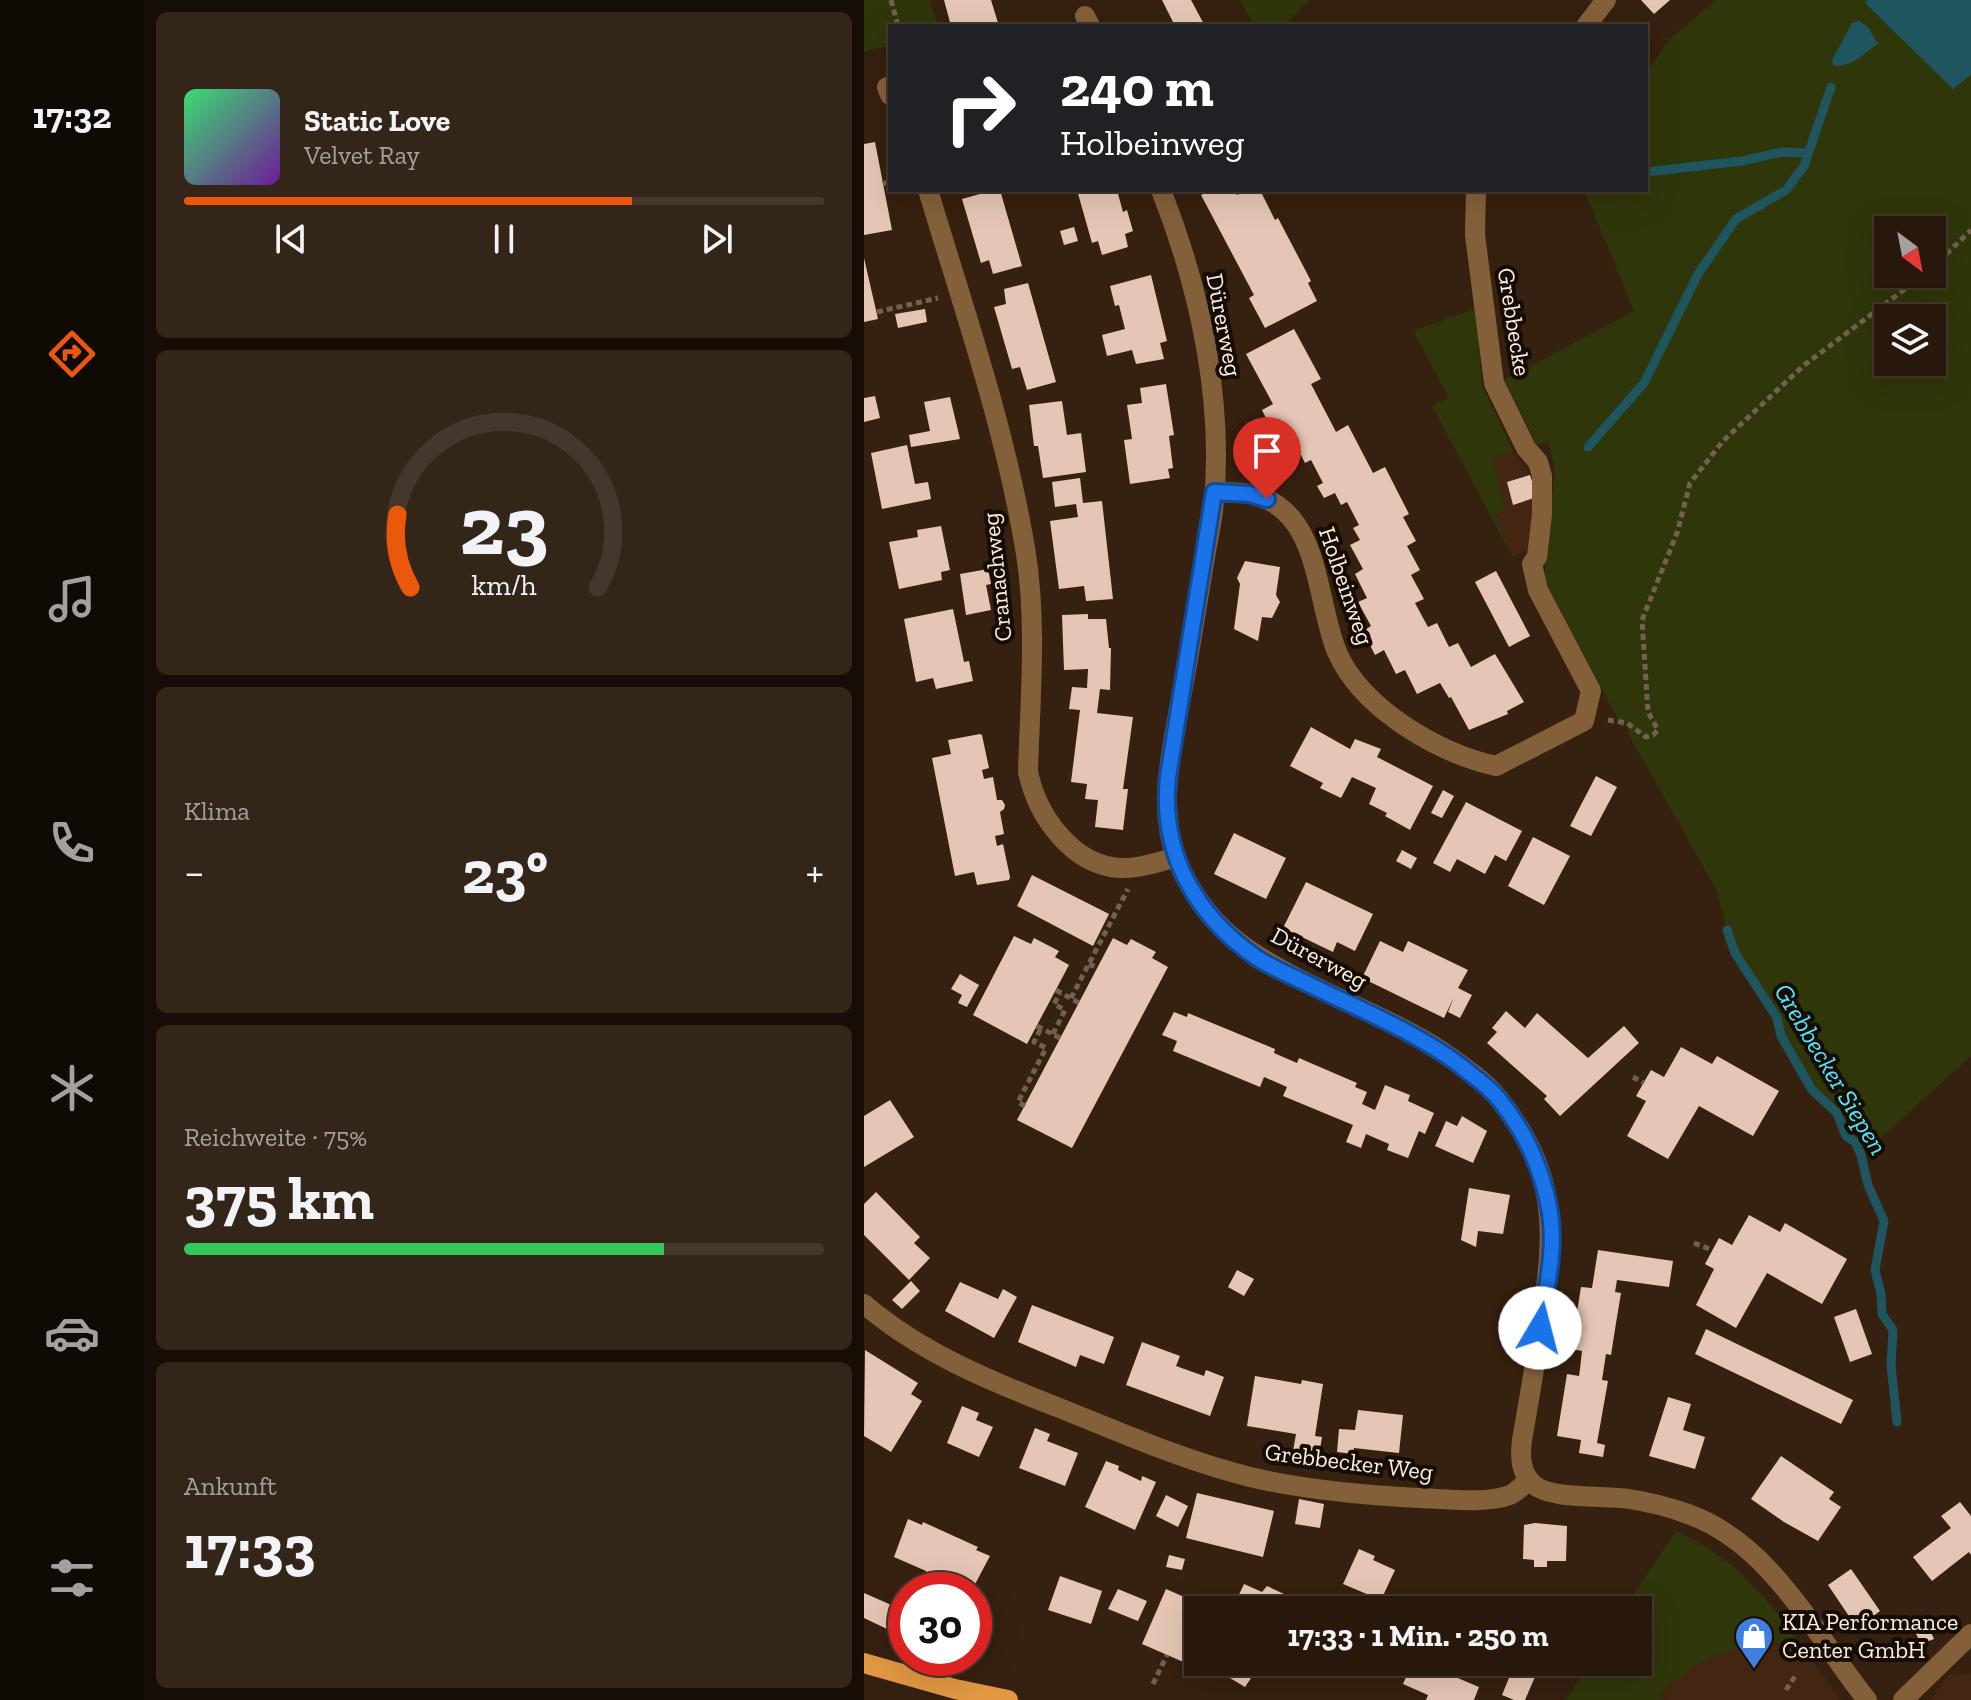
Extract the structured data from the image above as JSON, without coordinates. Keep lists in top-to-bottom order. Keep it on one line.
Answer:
{"streets":{"street":["Grebbecke","Dürerweg","Cranachweg","Holbeinweg","Grebbecker Weg"]},"crossings":[["Grebbecke","Holbeinweg"],["Dürerweg","Cranachweg"],["Dürerweg","Holbeinweg"],["Dürerweg","Grebbecker Weg"]],"water":["Grebbecker Siepen"],"places":{"shop":["KIA Performance Center GmbH"]},"north":"bottom right","page":{"tabs":"17:32","turn":["240 m","Holbeinweg"],"song":["Static Love","Velvet Ray"],"tile":["Klima",["Reichweite · 75%","375 km"],["Ankunft","17:33"]],"heat":["−","23°","+"],"limit":"30","trip":"17:33 · 1 Min. · 250 m","gauge":["23","km/h"]}}
